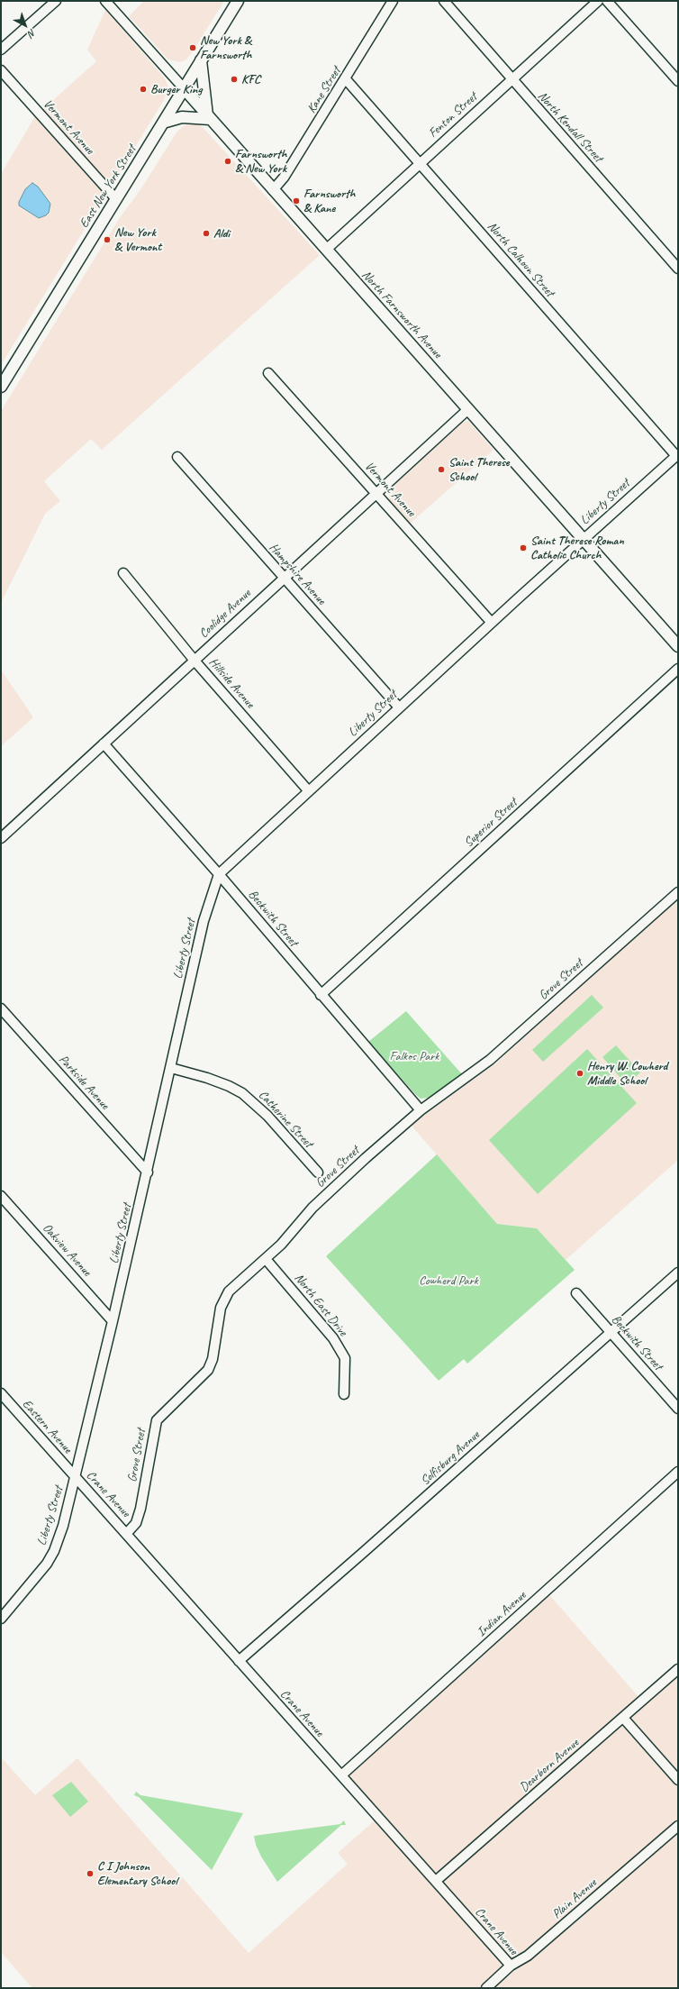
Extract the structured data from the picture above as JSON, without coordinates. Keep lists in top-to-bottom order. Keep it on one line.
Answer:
{"streets":{"main road":["East New York Street","North Farnsworth Avenue"],"street":["Kane Street","Fenton Street","Vermont Avenue","North Kendall Street","North Calhoun Street","Liberty Street","Hampshire Avenue","Coolidge Avenue","Hillside Avenue","Superior Street","Beckwith Street","Grove Street","Parkside Avenue","Catherine Street","Oakview Avenue","North East Drive","Eastern Avenue","Solfisburg Avenue","Crane Avenue","Indian Avenue","Dearborn Avenue","Plain Avenue"]},"crossings":[["Kane Street","North Calhoun Street"],["Kane Street","North Farnsworth Avenue"],["Fenton Street","North Kendall Street"],["Fenton Street","North Calhoun Street"],["Fenton Street","North Farnsworth Avenue"],["Vermont Avenue","East New York Street"],["Vermont Avenue","Liberty Street"],["Vermont Avenue","Coolidge Avenue"],["East New York Street","North Farnsworth Avenue"],["North Calhoun Street","Liberty Street"],["North Farnsworth Avenue","Liberty Street"],["North Farnsworth Avenue","Coolidge Avenue"],["Liberty Street","Hampshire Avenue"],["Liberty Street","Hillside Avenue"],["Liberty Street","Beckwith Street"],["Liberty Street","Parkside Avenue"],["Liberty Street","Catherine Street"],["Liberty Street","Oakview Avenue"],["Liberty Street","Eastern Avenue"],["Liberty Street","Crane Avenue"],["Hampshire Avenue","Coolidge Avenue"],["Coolidge Avenue","Hillside Avenue"],["Coolidge Avenue","Beckwith Street"],["Superior Street","Beckwith Street"],["Beckwith Street","Grove Street"],["Beckwith Street","Solfisburg Avenue"],["Grove Street","North East Drive"],["Grove Street","Crane Avenue"],["Eastern Avenue","Crane Avenue"],["Solfisburg Avenue","Crane Avenue"],["Crane Avenue","Indian Avenue"],["Crane Avenue","Dearborn Avenue"],["Crane Avenue","Plain Avenue"]],"parks":["Falkos Park","Cowherd Park"],"places":["New York & Farnsworth","KFC","Burger King","Farnsworth & New York","Farnsworth & Kane","Aldi","New York & Vermont","Saint Therese School","Saint Therese Roman Catholic Church","Henry W. Cowherd Middle School","C I Johnson Elementary School"],"north":"bottom right"}
